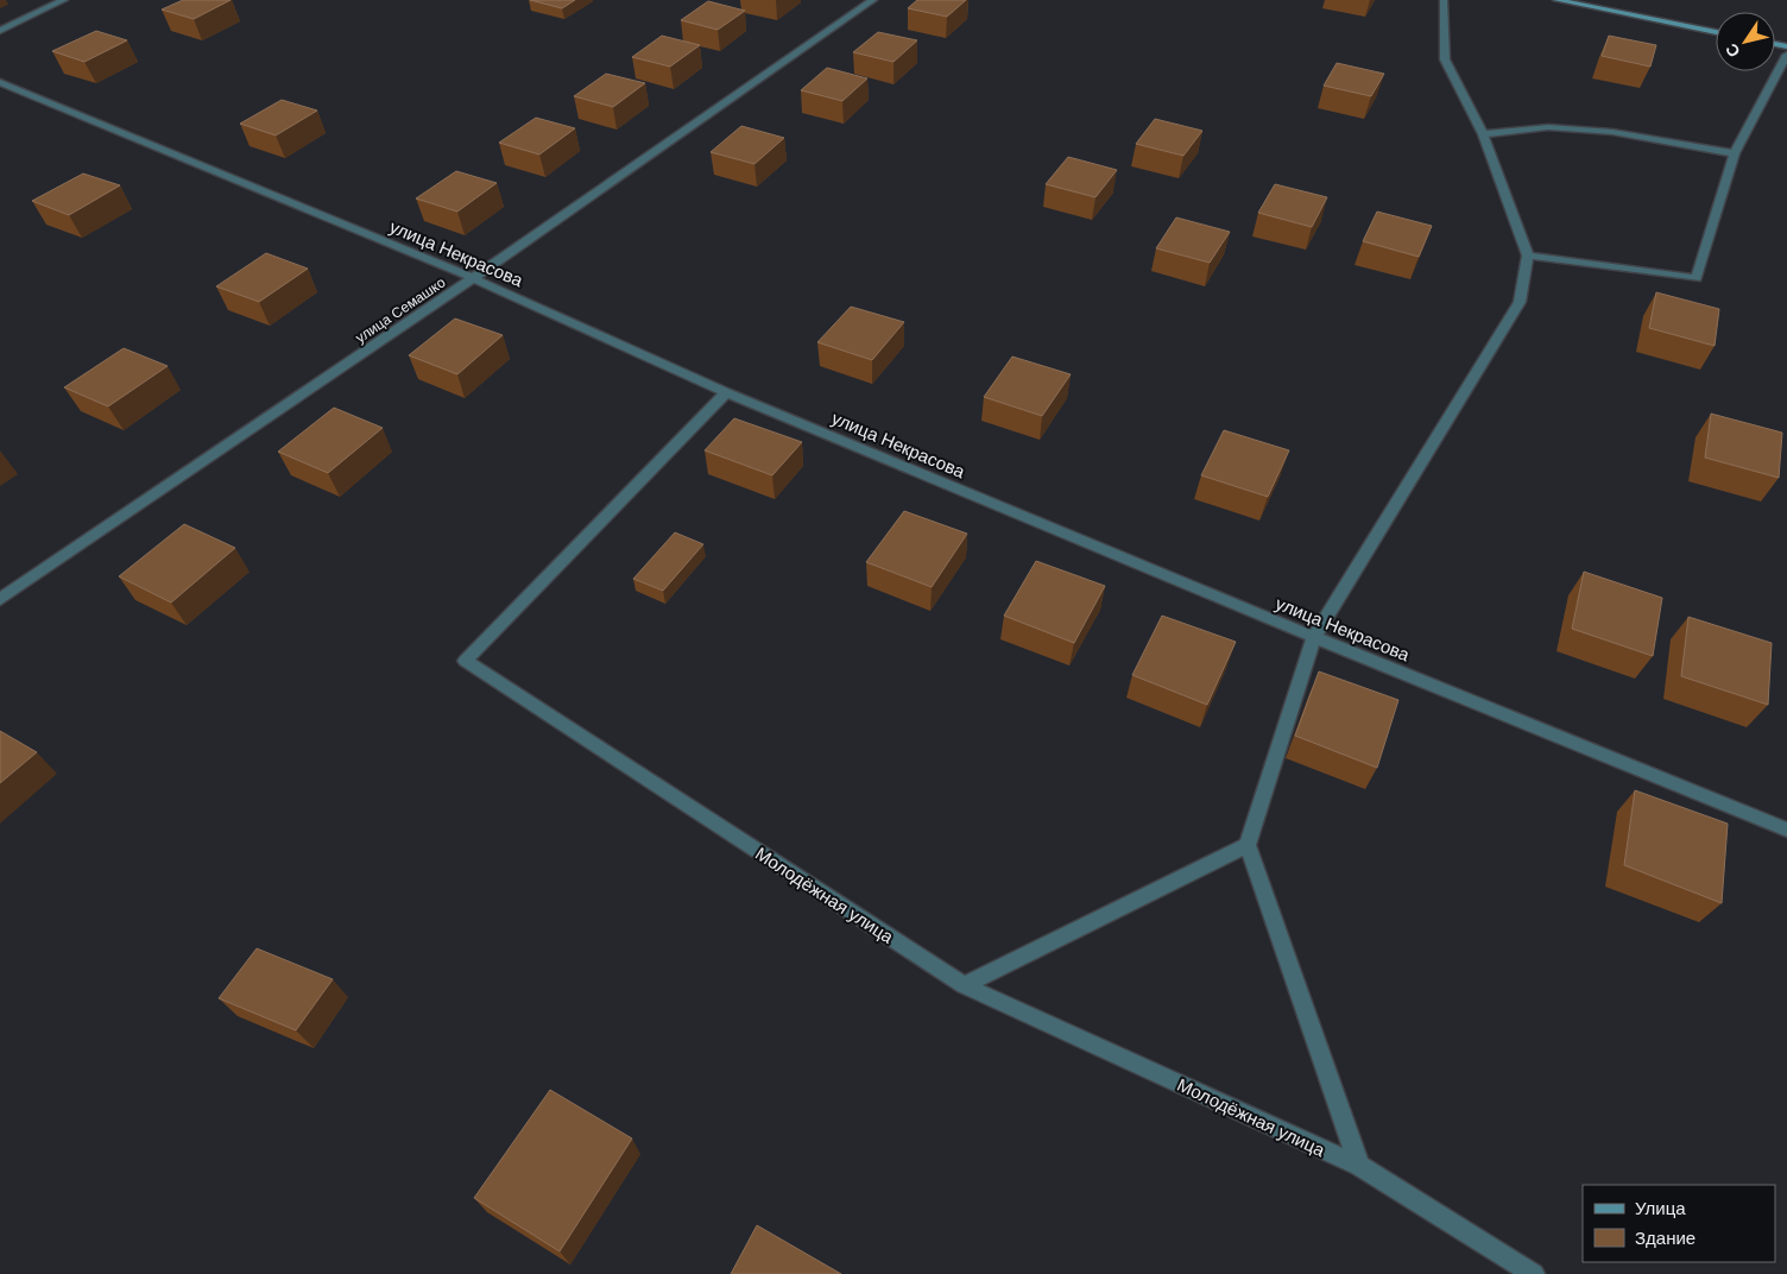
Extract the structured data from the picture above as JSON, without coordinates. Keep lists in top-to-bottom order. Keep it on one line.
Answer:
{"streets":{"street":["улица Некрасова","улица Семашко","Молодёжная улица"]},"crossings":[["улица Некрасова","улица Семашко"],["улица Некрасова","Молодёжная улица"]],"legend":["Улица","Здание"],"north":"bottom left"}
